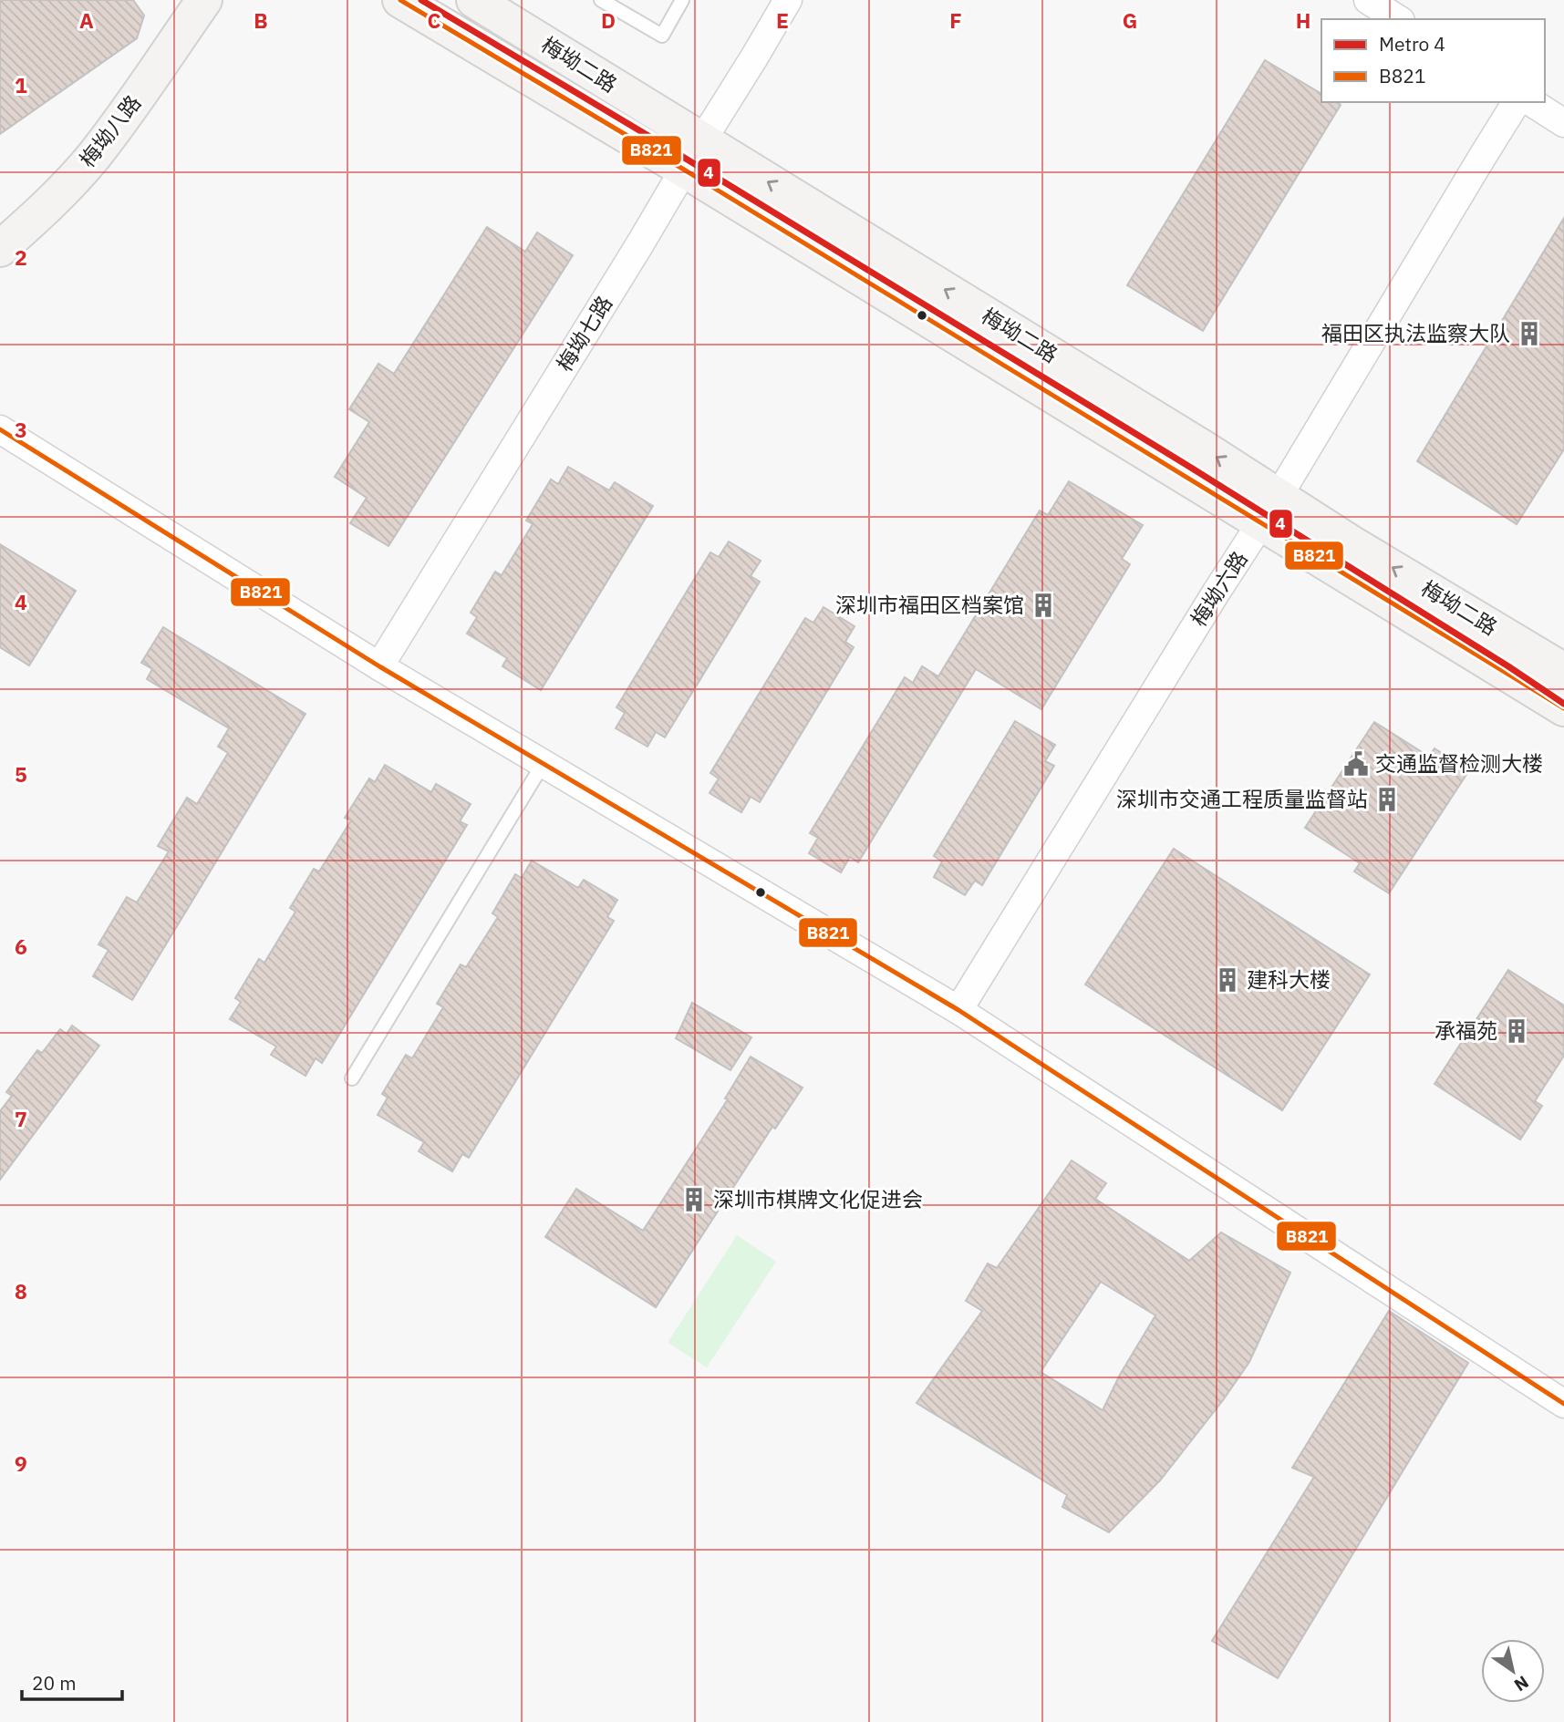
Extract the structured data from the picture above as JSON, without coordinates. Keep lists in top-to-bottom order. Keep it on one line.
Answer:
{"streets":{"street":["梅坳二路","梅坳八路","梅坳七路","梅坳六路"]},"crossings":[["梅坳二路","梅坳七路"],["梅坳二路","梅坳六路"]],"places":{"building":["福田区执法监察大队","深圳市福田区档案馆","深圳市交通工程质量监督站","建科大楼","承福苑","深圳市棋牌文化促进会"],"public building":["交通监督检测大楼"]},"lines":["metro line 4","transit line B821"],"legend":["Metro 4","B821"],"scale_bar":"20 m","north":"bottom right","grid":{"columns":["A","B","C","D","E","F","G","H"],"rows":["1","2","3","4","5","6","7","8","9"]}}
